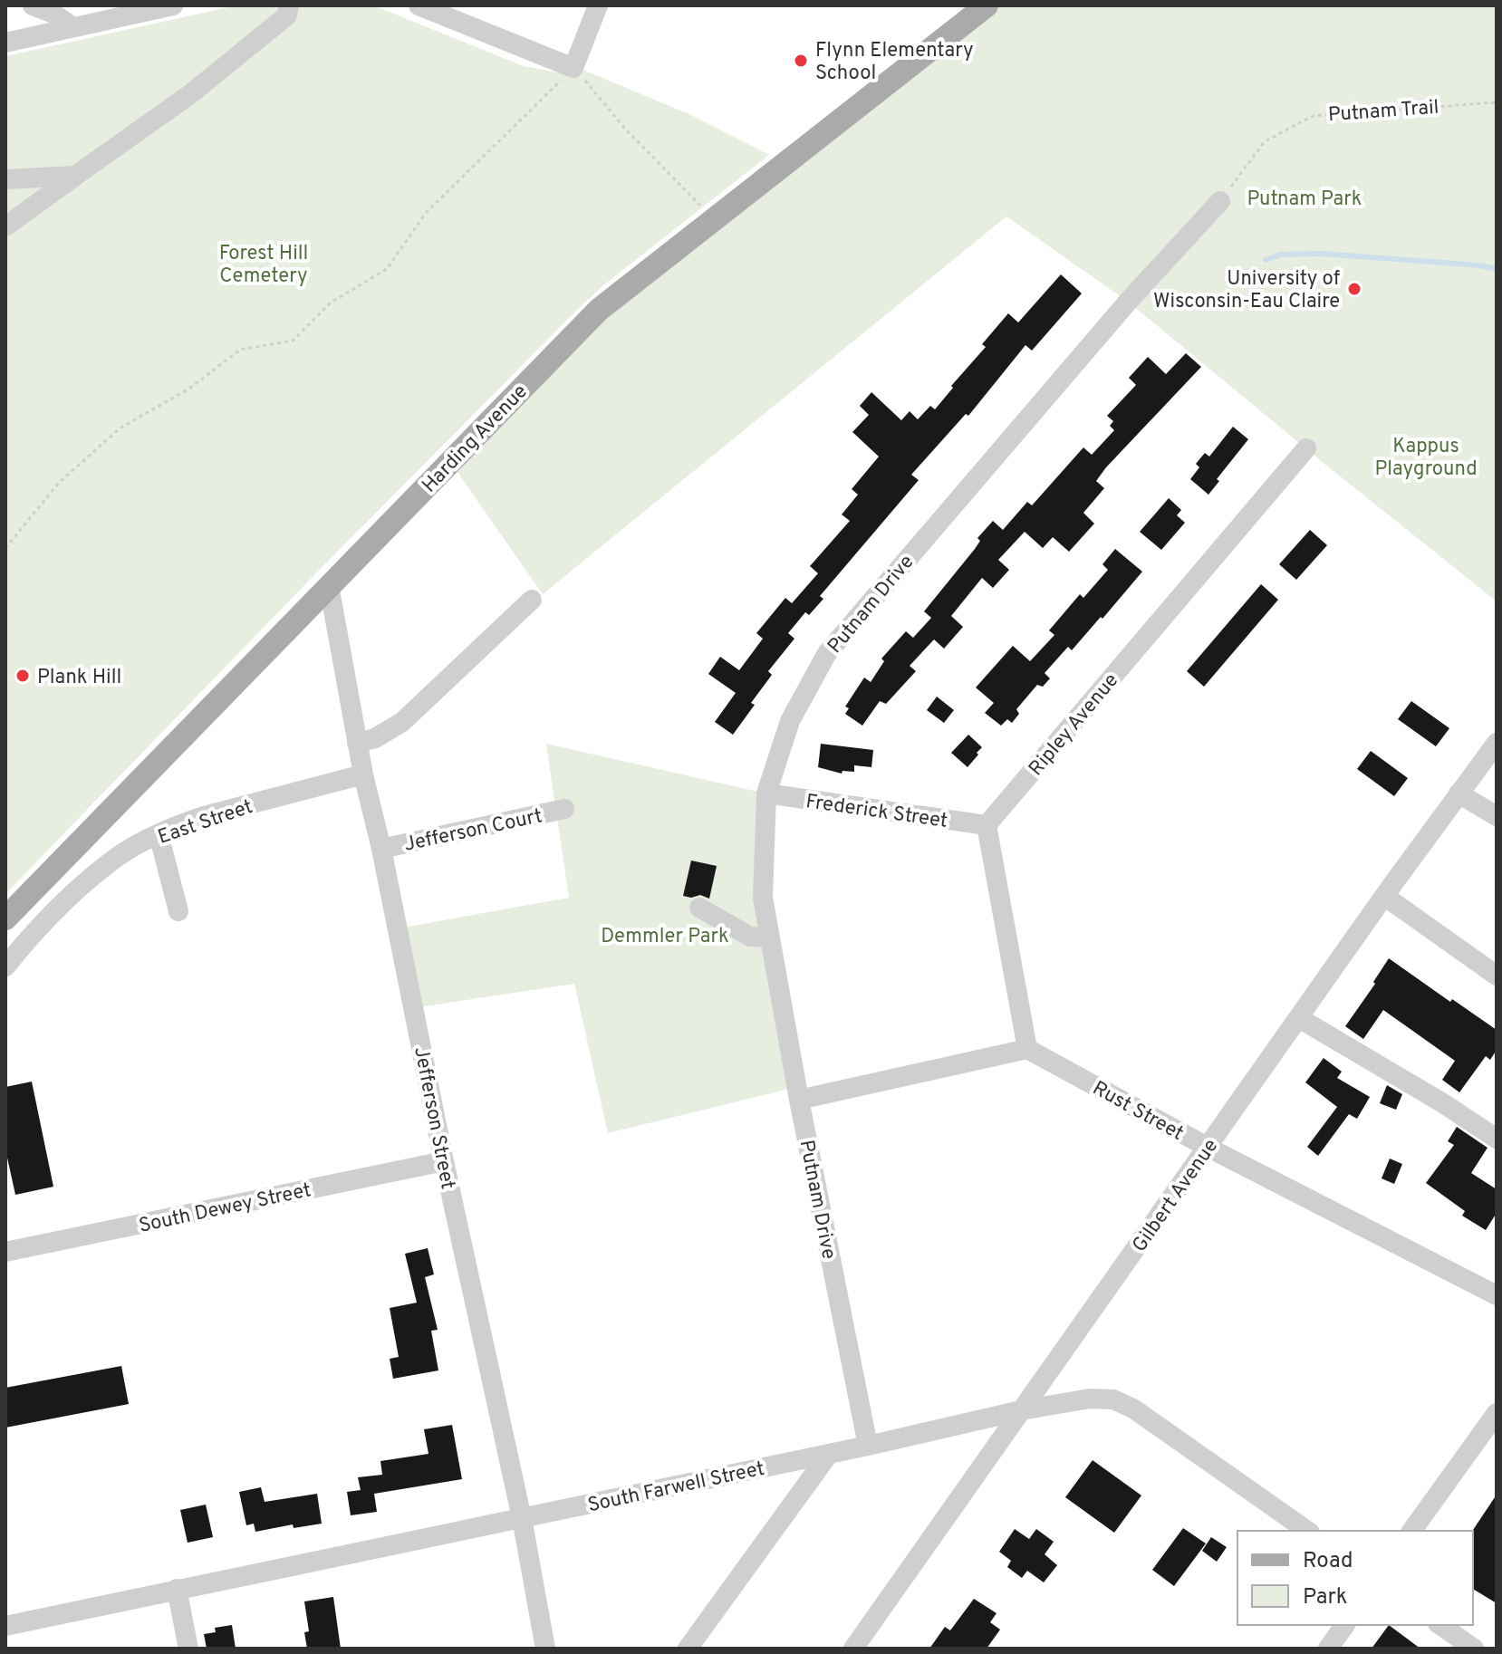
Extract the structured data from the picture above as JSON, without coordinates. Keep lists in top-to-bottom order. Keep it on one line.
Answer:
{"streets":{"main road":["Harding Avenue"],"street":["Putnam Drive","Ripley Avenue","Frederick Street","East Street","Jefferson Court","Rust Street","Jefferson Street","Gilbert Avenue","South Dewey Street","South Farwell Street"],"path":["Putnam Trail"]},"crossings":[["Putnam Trail","Putnam Drive"],["Harding Avenue","Jefferson Street"],["Putnam Drive","Frederick Street"],["Putnam Drive","South Farwell Street"],["Ripley Avenue","Frederick Street"],["East Street","Jefferson Street"],["Jefferson Court","Jefferson Street"],["Rust Street","Gilbert Avenue"],["Jefferson Street","South Dewey Street"],["Jefferson Street","South Farwell Street"],["Gilbert Avenue","South Farwell Street"]],"parks":["Putnam Park","Forest Hill Cemetery","Kappus Playground","Demmler Park"],"places":["Flynn Elementary School","University of Wisconsin-Eau Claire","Plank Hill"],"legend":["Road","Park"]}
